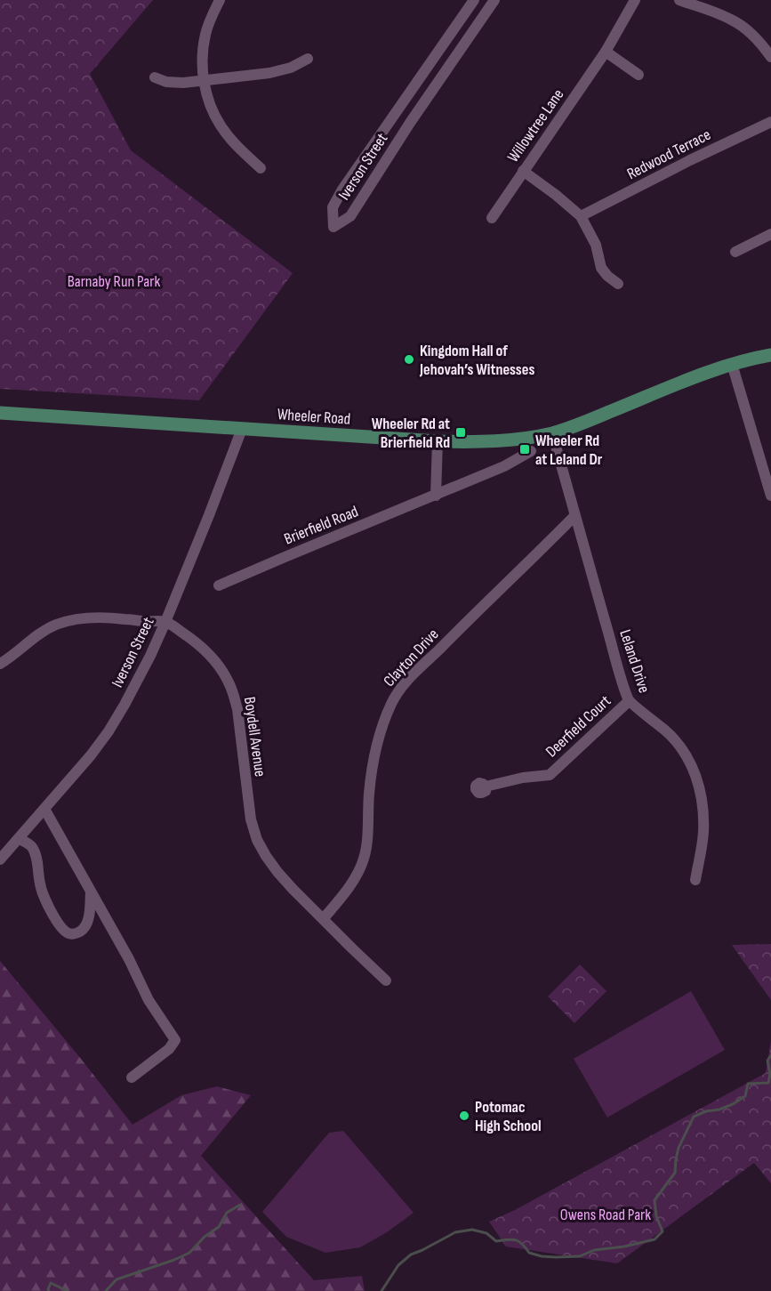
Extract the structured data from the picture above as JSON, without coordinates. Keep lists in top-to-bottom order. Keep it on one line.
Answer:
{"streets":{"main road":["Wheeler Road"],"street":["Willowtree Lane","Redwood Terrace","Iverson Street","Brierfield Road","Clayton Drive","Leland Drive","Deerfield Court","Boydell Avenue"]},"crossings":[["Iverson Street","Wheeler Road"],["Iverson Street","Boydell Avenue"],["Wheeler Road","Leland Drive"],["Clayton Drive","Leland Drive"],["Clayton Drive","Boydell Avenue"],["Leland Drive","Deerfield Court"]],"parks":["Barnaby Run Park","Owens Road Park"],"places":{"other":["Kingdom Hall of Jehovah’s Witnesses","Potomac High School"],"transit":["Wheeler Rd at Brierfield Rd","Wheeler Rd at Leland Dr"]}}
